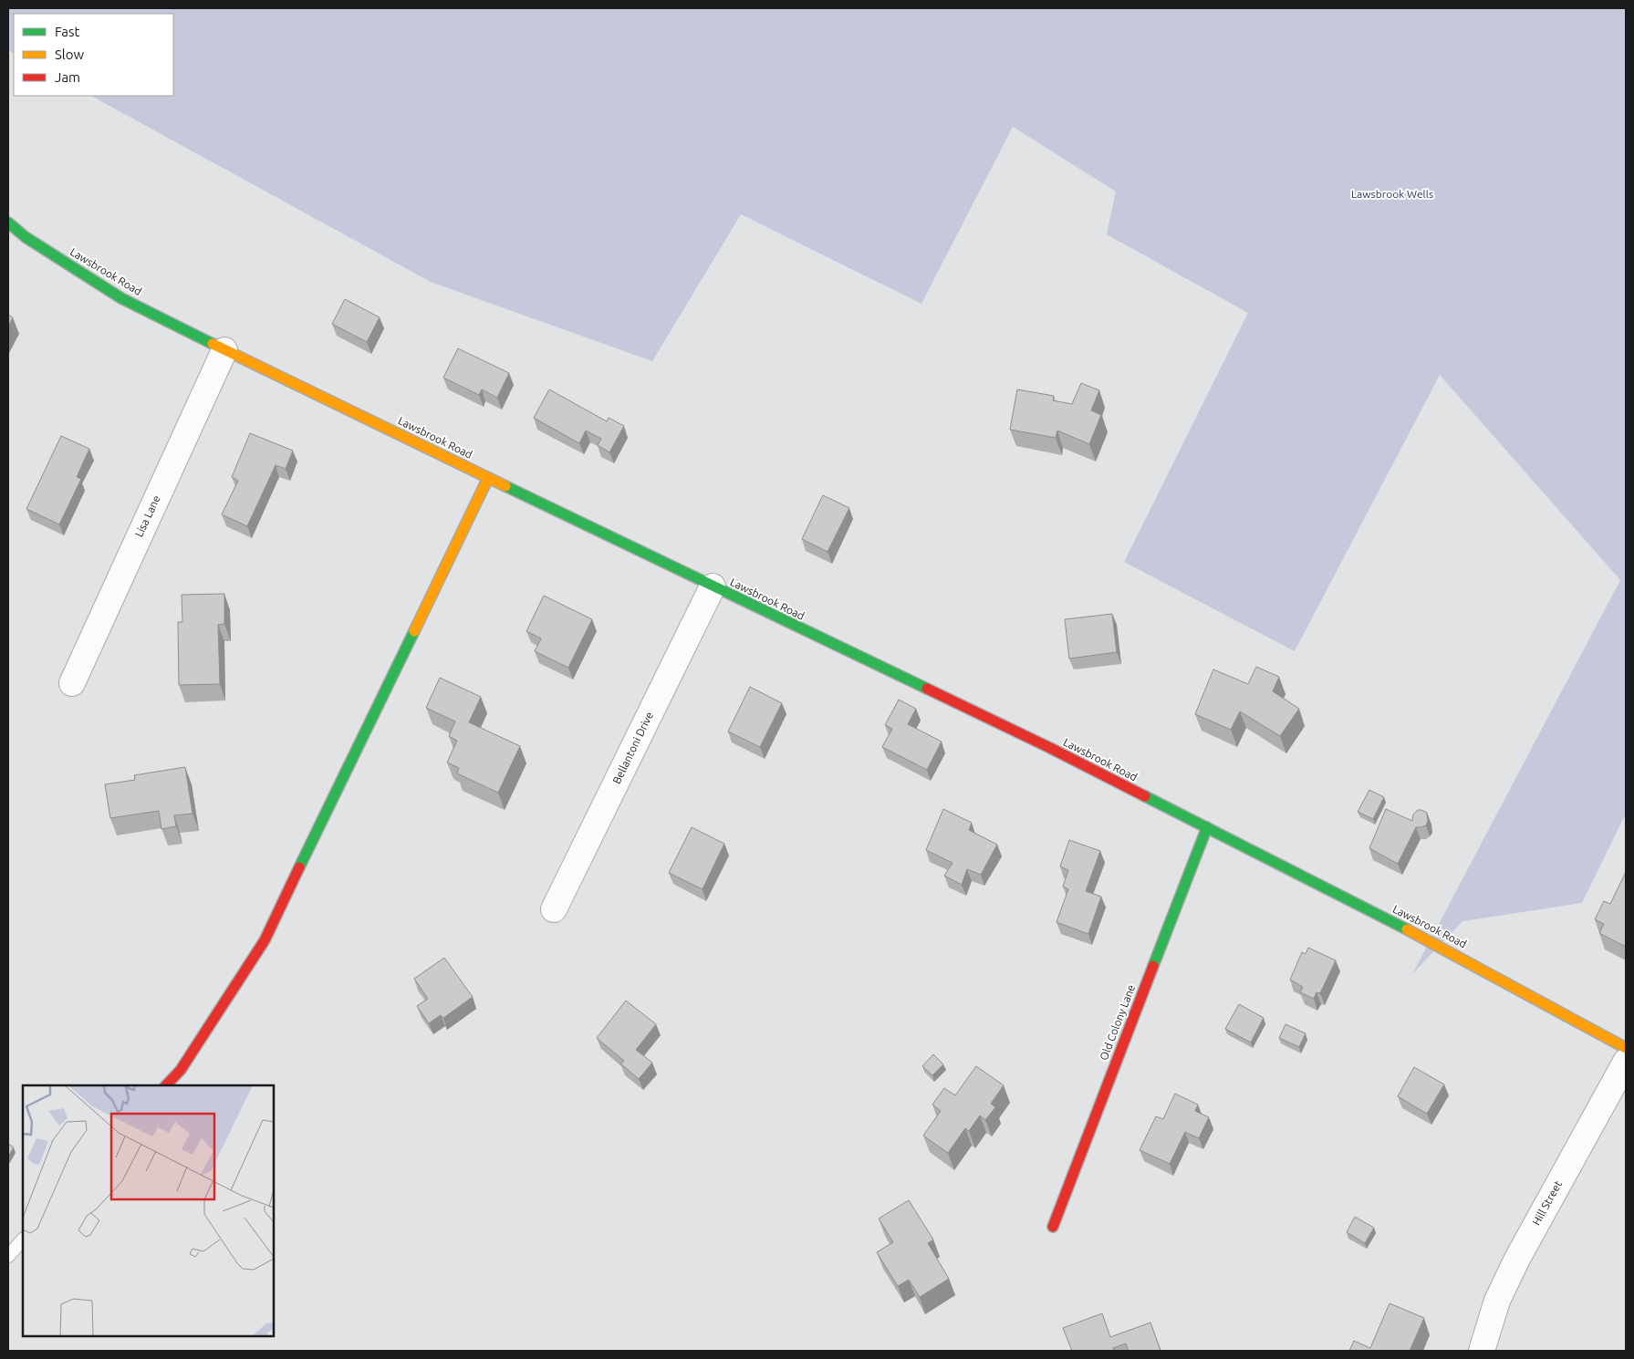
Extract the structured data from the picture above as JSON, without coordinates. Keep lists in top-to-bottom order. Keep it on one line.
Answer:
{"streets":{"street":["Lawsbrook Road","Lisa Lane","Bellantoni Drive","Old Colony Lane","Hill Street"]},"crossings":[["Lawsbrook Road","Lisa Lane"],["Lawsbrook Road","Bellantoni Drive"],["Lawsbrook Road","Old Colony Lane"]],"parks":["Lawsbrook Wells"],"legend":["Fast","Slow","Jam"]}
